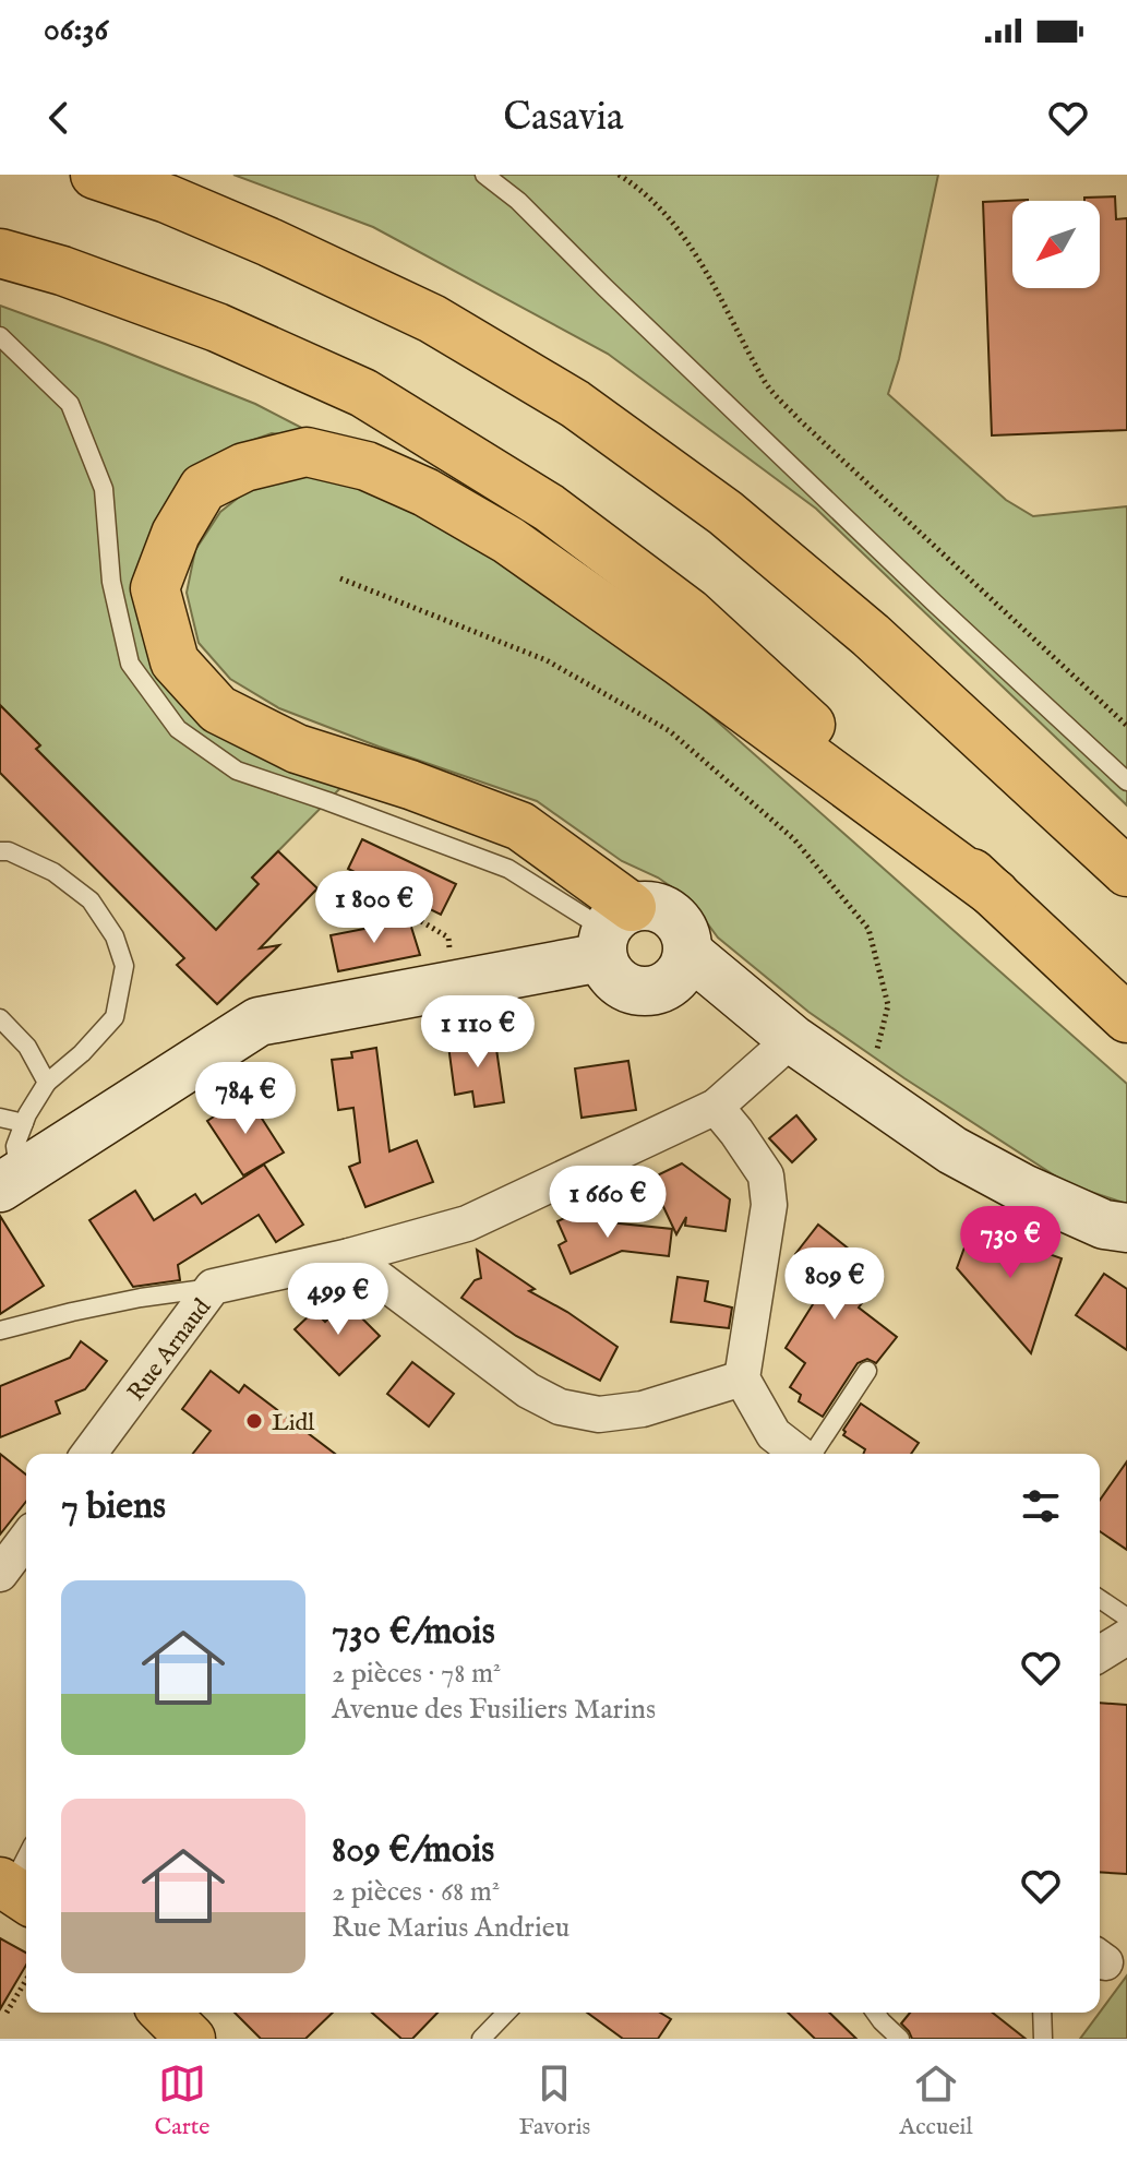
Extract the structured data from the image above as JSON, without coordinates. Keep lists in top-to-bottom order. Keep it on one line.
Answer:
{"streets":{"street":["Rue Arnaud"]},"places":["Lidl"],"north":"bottom left","page":{"status":"06:36","header":"Casavia","price":["1 800 €","1 110 €","784 €","1 660 €","730 €","809 €","499 €"],"heading":"7 biens","list":[{"name":"730 €/mois","note":"2 pièces · 78 m² · Avenue des Fusiliers Marins"},{"name":"809 €/mois","note":"2 pièces · 68 m² · Rue Marius Andrieu"}],"tabs":["Carte","Favoris","Accueil"]}}
